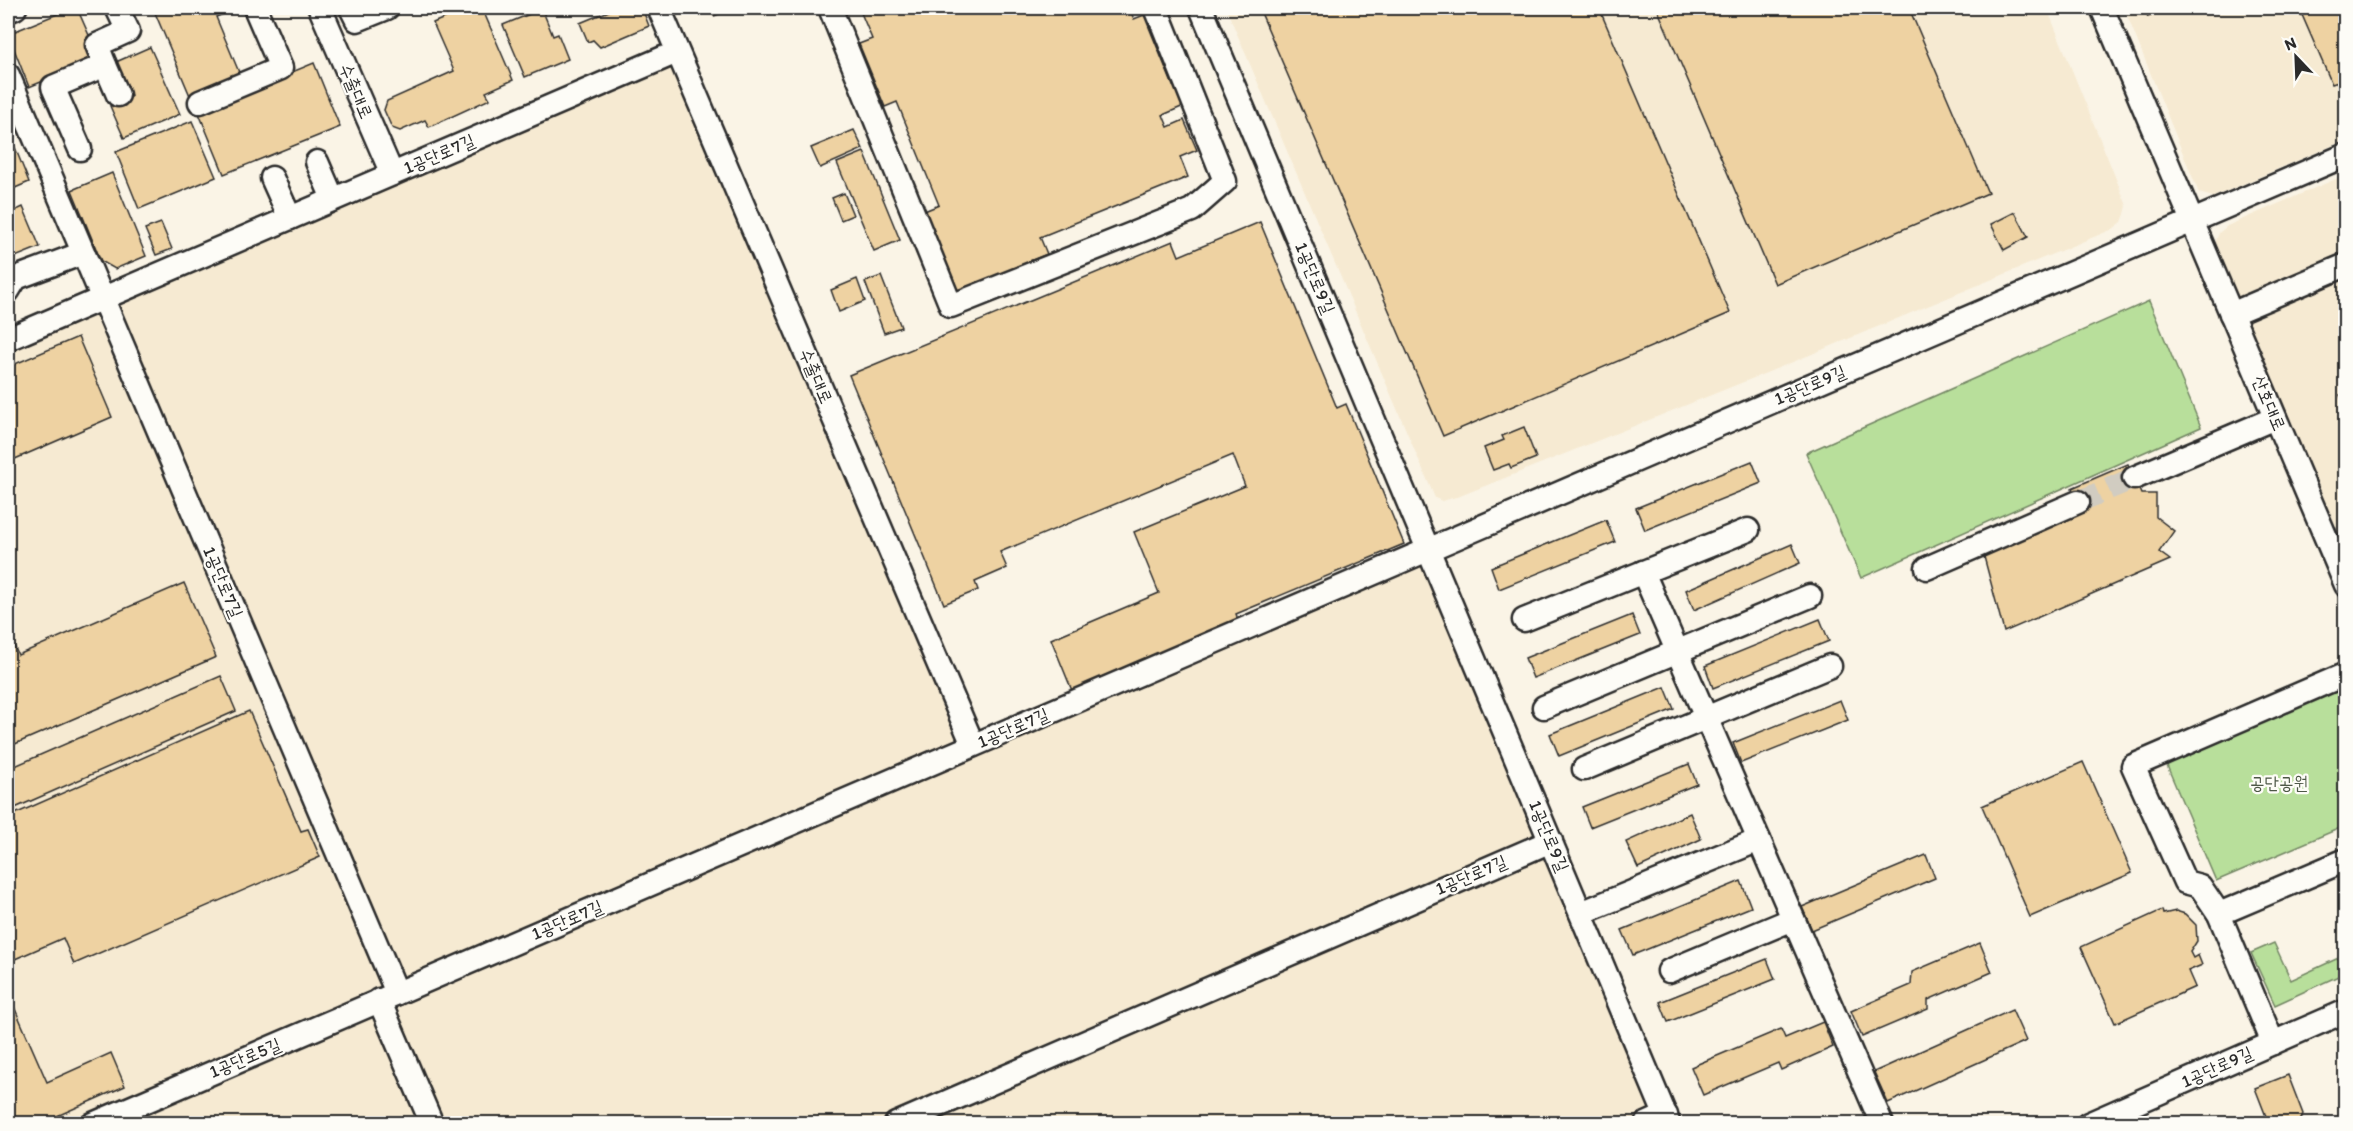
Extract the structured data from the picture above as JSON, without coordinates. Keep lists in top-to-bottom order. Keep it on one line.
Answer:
{"streets":{"street":["수출대로","1공단로7길","1공단로9길","산호대로","1공단로5길"]},"crossings":[["수출대로","1공단로7길"],["1공단로7길","1공단로9길"],["1공단로7길","1공단로5길"],["1공단로9길","산호대로"]],"parks":["공단공원"],"north":"top left"}
